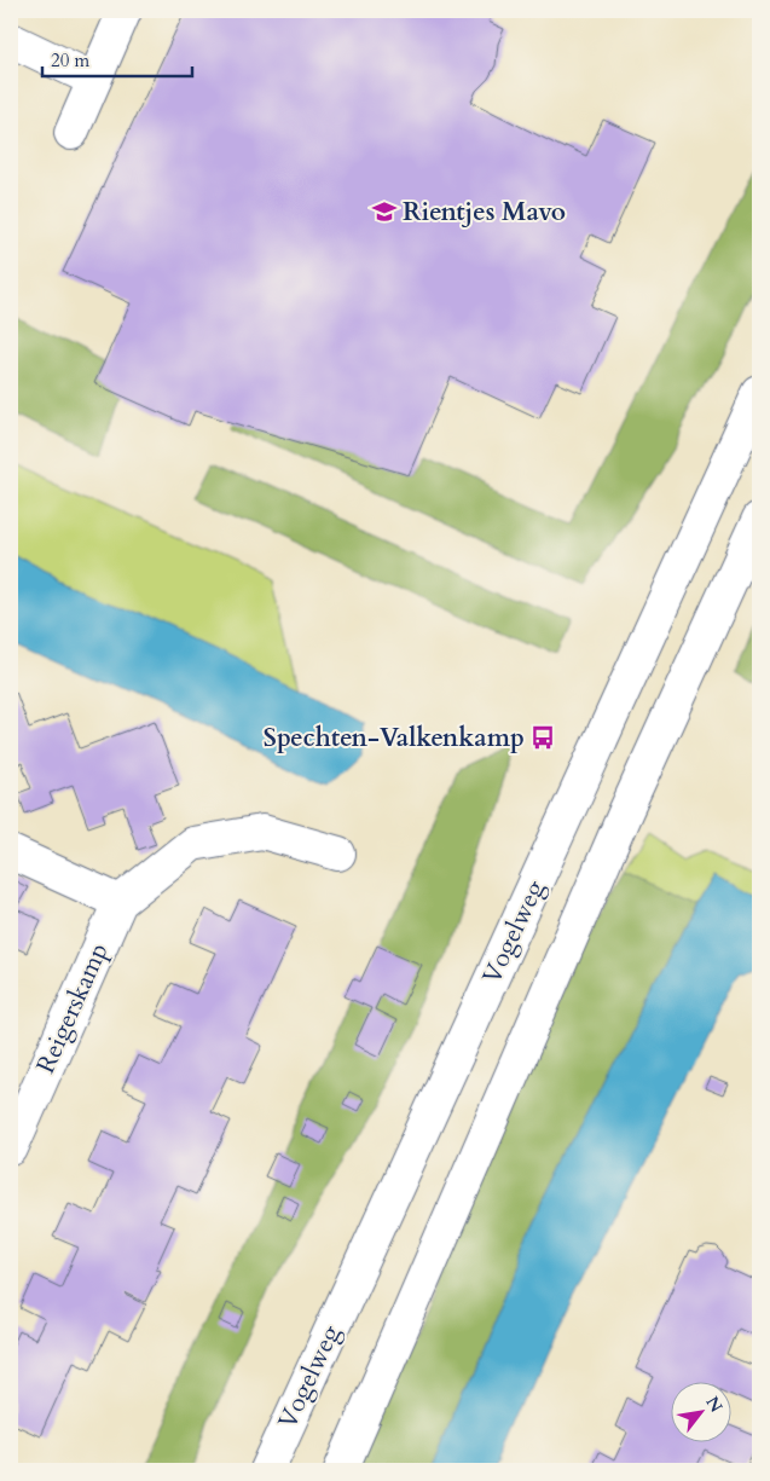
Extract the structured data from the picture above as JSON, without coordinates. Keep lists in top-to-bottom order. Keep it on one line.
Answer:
{"streets":{"street":["Vogelweg","Reigerskamp"]},"places":{"school or university":["Rientjes Mavo"],"bus stop":["Spechten-Valkenkamp"]},"scale_bar":"20 m","north":"top right"}
